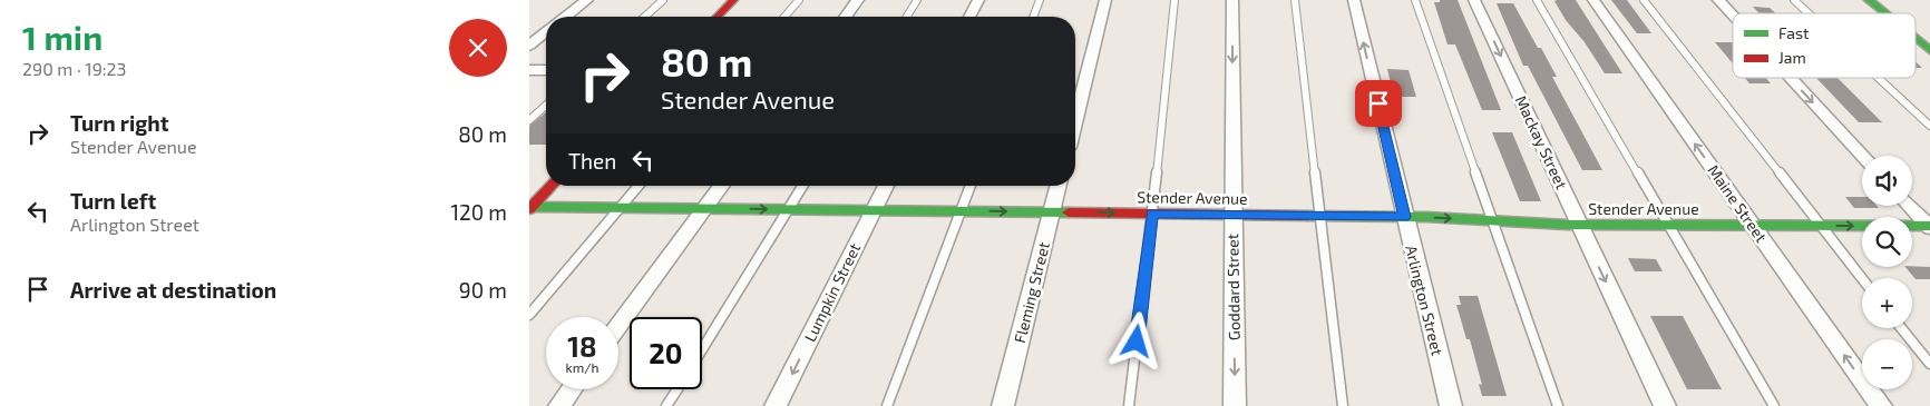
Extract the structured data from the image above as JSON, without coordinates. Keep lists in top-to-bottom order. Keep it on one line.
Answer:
{"streets":{"street":["Mackay Street","Stender Avenue","Maine Street","Goddard Street","Lumpkin Street","Fleming Street","Arlington Street"]},"crossings":[["Mackay Street","Stender Avenue"],["Stender Avenue","Maine Street"],["Stender Avenue","Goddard Street"],["Stender Avenue","Lumpkin Street"],["Stender Avenue","Fleming Street"],["Stender Avenue","Arlington Street"]],"one_way":["Mackay Street","Goddard Street","Lumpkin Street","Arlington Street"],"legend":["Fast","Jam"],"page":{"heading":["1 min","290 m · 19:23"],"turn":["80 m","Stender Avenue"],"list":[{"name":"Turn right","note":"Stender Avenue","value":"80 m"},{"name":"Turn left","note":"Arlington Street","value":"120 m"},{"name":"Arrive at destination","value":"90 m"}],"then":"Then","map_buttons":["+","−"],"speed":"18 km/h","limit":"20"}}
